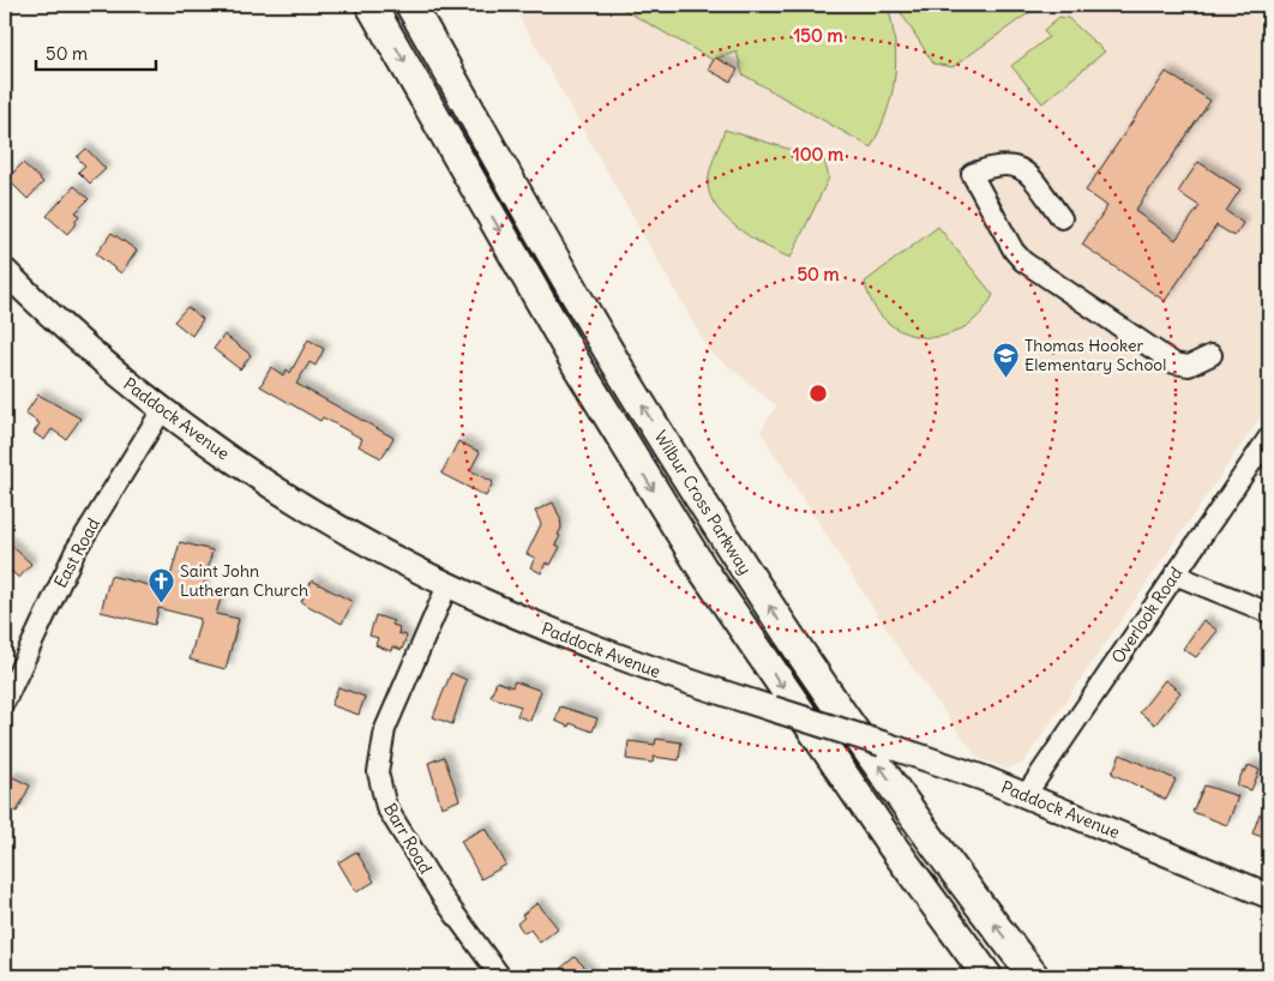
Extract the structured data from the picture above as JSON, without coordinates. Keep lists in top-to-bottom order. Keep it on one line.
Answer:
{"streets":{"highway":["Wilbur Cross Parkway"],"main road":["Paddock Avenue"],"street":["East Road","Overlook Road","Barr Road"]},"crossings":[["Paddock Avenue","East Road"],["Paddock Avenue","Overlook Road"],["Paddock Avenue","Barr Road"]],"places":{"school or university":["Thomas Hooker Elementary School"],"church":["Saint John Lutheran Church"]},"scale_bar":"50 m","rings":["150 m","100 m","50 m"]}
